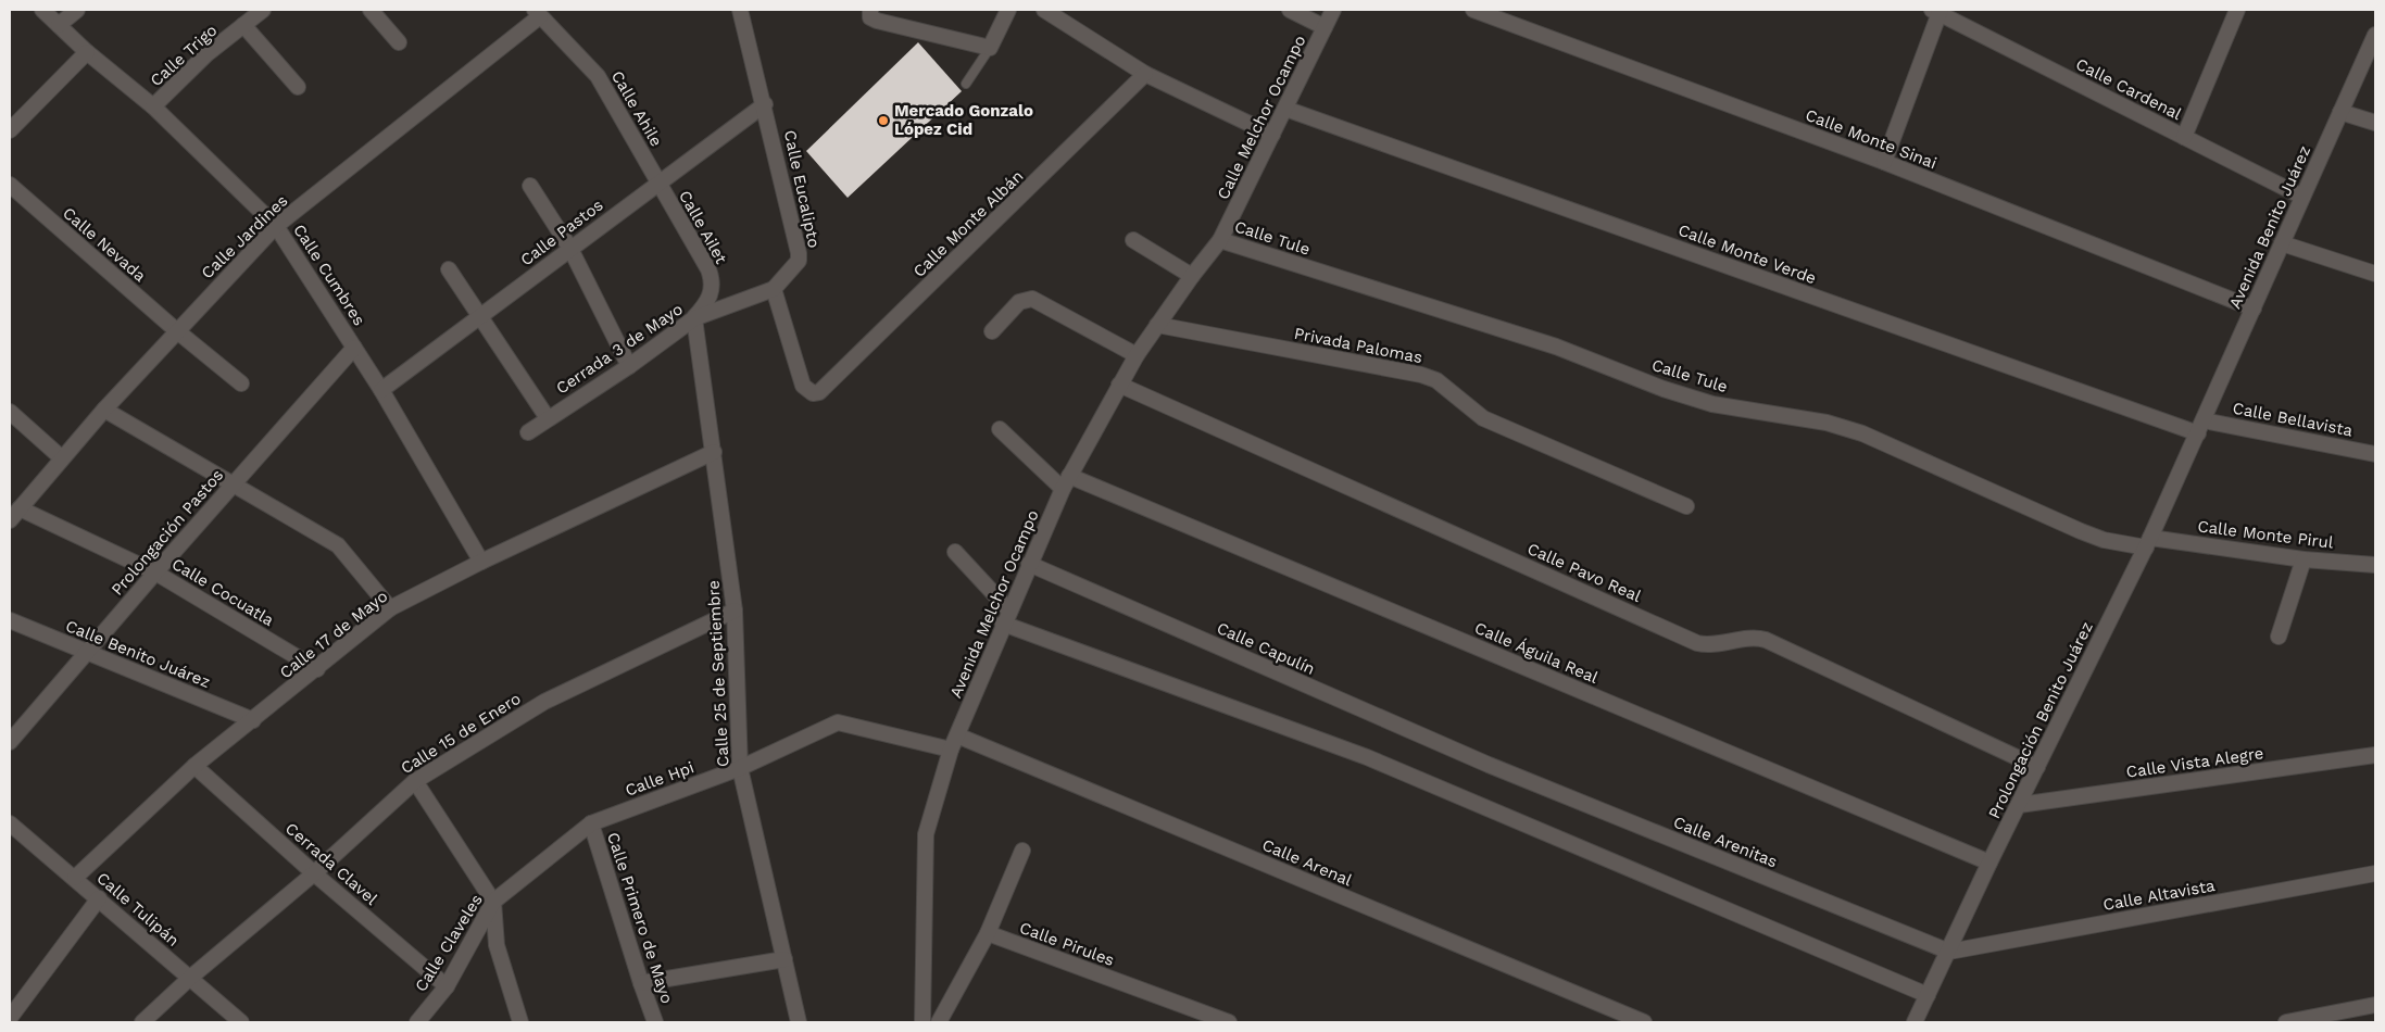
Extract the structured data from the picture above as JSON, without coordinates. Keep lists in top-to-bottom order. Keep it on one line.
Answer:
{"streets":{"street":["Calle Trigo","Calle Cardenal","Calle Ahile","Calle Melchor Ocampo","Calle Monte Sinai","Calle Eucalipto","Calle Monte Albán","Calle Ailet","Avenida Benito Juárez","Calle Pastos","Calle Jardines","Calle Tule","Calle Nevada","Calle Monte Verde","Calle Cumbres","Privada Palomas","Cerrada 3 de Mayo","Calle Bellavista","Prolongación Pastos","Calle Monte Pirul","Calle Pavo Real","Calle Cocuatla","Avenida Melchor Ocampo","Calle 17 de Mayo","Calle Capulín","Calle Águila Real","Calle Benito Juárez","Calle 25 de Septiembre","Prolongación Benito Juárez","Calle 15 de Enero","Calle Vista Alegre","Calle Hpi","Calle Arenitas","Calle Arenal","Cerrada Clavel","Calle Altavista","Calle Tulipán","Calle Primero de Mayo","Calle Claveles","Calle Pirules"]},"crossings":[["Calle Trigo","Calle Cumbres"],["Calle Cardenal","Avenida Benito Juárez"],["Calle Ahile","Calle Ailet"],["Calle Ahile","Calle Pastos"],["Calle Ahile","Calle Jardines"],["Calle Melchor Ocampo","Calle Tule"],["Calle Melchor Ocampo","Calle Monte Verde"],["Calle Melchor Ocampo","Avenida Melchor Ocampo"],["Calle Monte Sinai","Avenida Benito Juárez"],["Calle Eucalipto","Calle Monte Albán"],["Calle Eucalipto","Calle Pastos"],["Calle Eucalipto","Cerrada 3 de Mayo"],["Calle Monte Albán","Cerrada 3 de Mayo"],["Calle Ailet","Calle Pastos"],["Calle Ailet","Cerrada 3 de Mayo"],["Calle Ailet","Calle 25 de Septiembre"],["Avenida Benito Juárez","Calle Monte Verde"],["Avenida Benito Juárez","Calle Bellavista"],["Avenida Benito Juárez","Prolongación Benito Juárez"],["Calle Pastos","Calle Cumbres"],["Calle Jardines","Calle Nevada"],["Calle Jardines","Calle Cumbres"],["Calle Jardines","Calle Cocuatla"],["Calle Tule","Calle Monte Pirul"],["Calle Tule","Avenida Melchor Ocampo"],["Calle Tule","Prolongación Benito Juárez"],["Calle Monte Verde","Calle Bellavista"],["Calle Monte Verde","Prolongación Benito Juárez"],["Calle Cumbres","Prolongación Pastos"],["Calle Cumbres","Calle 17 de Mayo"],["Privada Palomas","Avenida Melchor Ocampo"],["Cerrada 3 de Mayo","Calle 25 de Septiembre"],["Calle Bellavista","Prolongación Benito Juárez"],["Prolongación Pastos","Calle Cocuatla"],["Prolongación Pastos","Calle Benito Juárez"],["Calle Monte Pirul","Prolongación Benito Juárez"],["Calle Pavo Real","Avenida Melchor Ocampo"],["Calle Pavo Real","Prolongación Benito Juárez"],["Calle Cocuatla","Calle 17 de Mayo"],["Avenida Melchor Ocampo","Calle Capulín"],["Avenida Melchor Ocampo","Calle Águila Real"],["Avenida Melchor Ocampo","Calle Hpi"],["Avenida Melchor Ocampo","Calle Arenal"],["Calle 17 de Mayo","Calle Benito Juárez"],["Calle 17 de Mayo","Calle 25 de Septiembre"],["Calle 17 de Mayo","Cerrada Clavel"],["Calle 17 de Mayo","Calle Tulipán"],["Calle Capulín","Calle Arenitas"],["Calle Águila Real","Prolongación Benito Juárez"],["Calle 25 de Septiembre","Calle 15 de Enero"],["Calle 25 de Septiembre","Calle Hpi"],["Prolongación Benito Juárez","Calle Vista Alegre"],["Prolongación Benito Juárez","Calle Arenitas"],["Prolongación Benito Juárez","Calle Altavista"],["Calle 15 de Enero","Cerrada Clavel"],["Calle 15 de Enero","Calle Tulipán"],["Calle Hpi","Calle Primero de Mayo"],["Calle Hpi","Calle Claveles"],["Calle Arenitas","Calle Altavista"],["Cerrada Clavel","Calle Claveles"],["Calle Primero de Mayo","Calle Claveles"]],"places":["Mercado Gonzalo López Cid"]}
